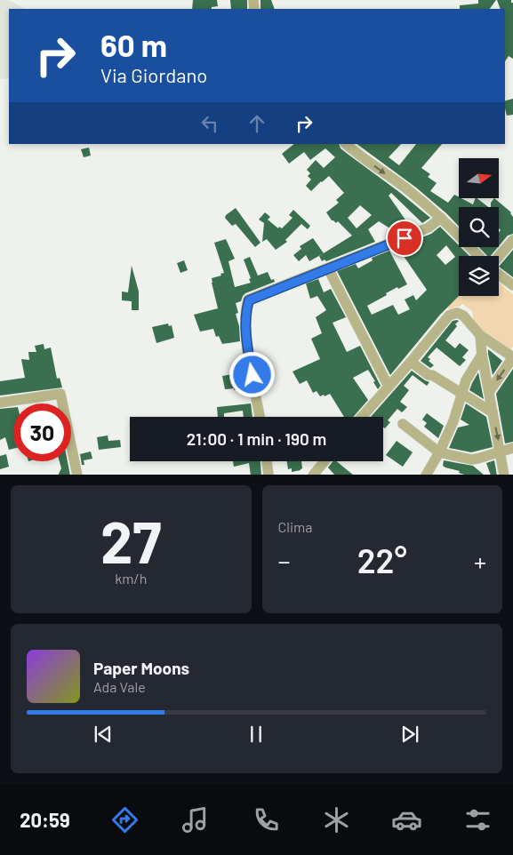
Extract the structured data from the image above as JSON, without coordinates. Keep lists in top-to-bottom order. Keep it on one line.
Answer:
{"north":"right","page":{"turn":["60 m","Via Giordano"],"limit":"30","trip":"21:00 · 1 min · 190 m","tile":[["27","km/h"],"Clima"],"heat":["−","22°","+"],"song":["Paper Moons","Ada Vale"],"tabs":"20:59"}}
